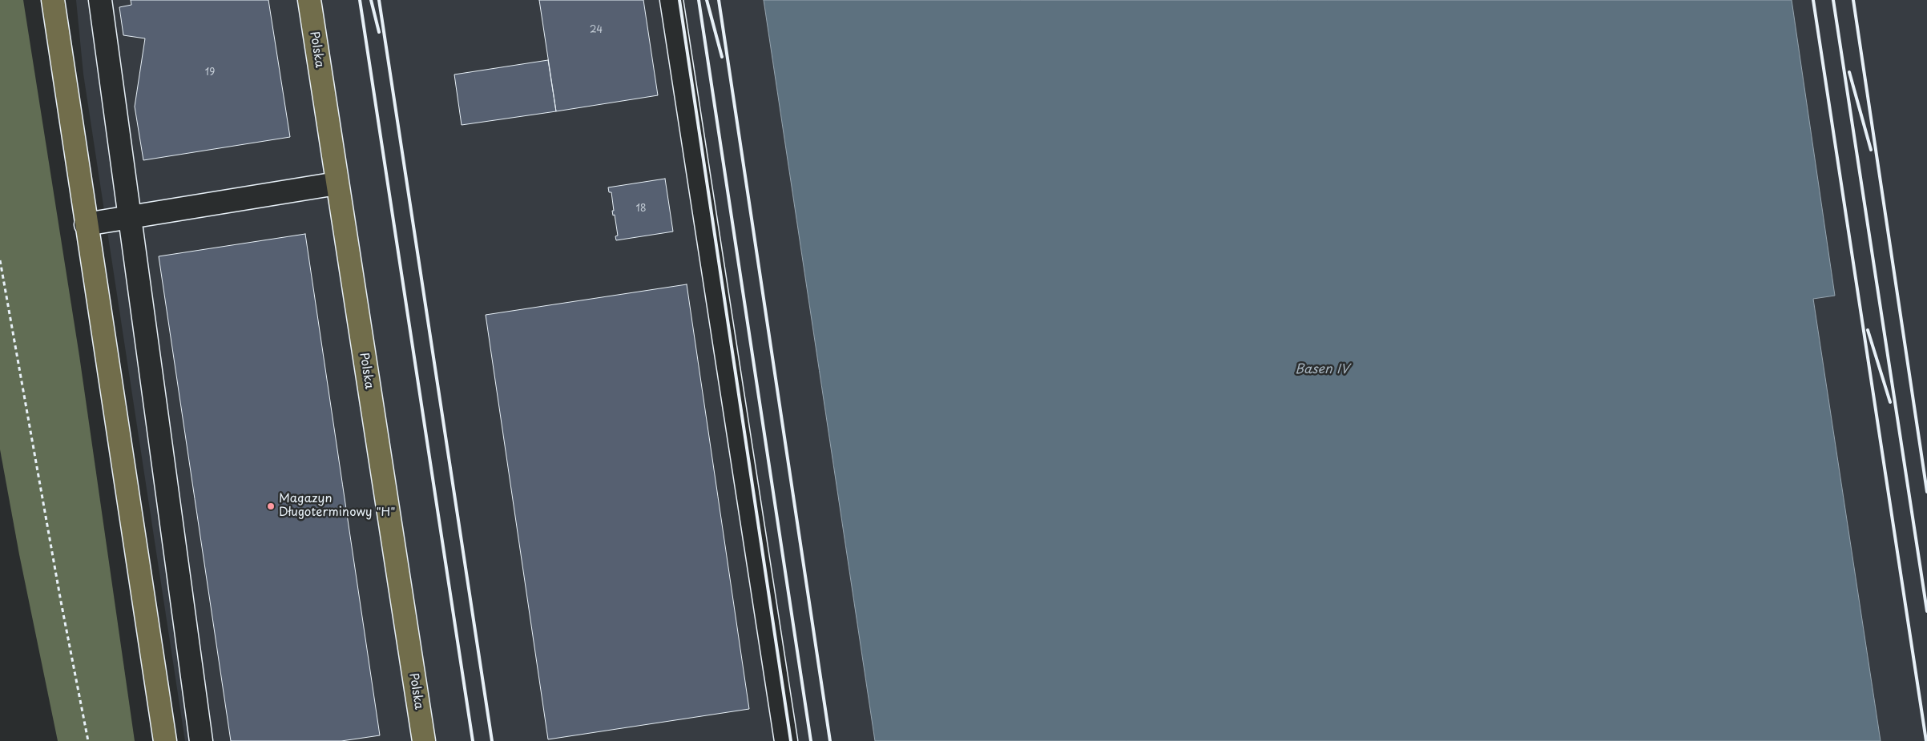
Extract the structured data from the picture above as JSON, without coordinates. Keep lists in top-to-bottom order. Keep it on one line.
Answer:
{"streets":{"highway":["Polska"]},"water":["Basen IV"],"places":["Magazyn Długoterminowy \"H\""],"house_numbers":["24","19","18"]}
